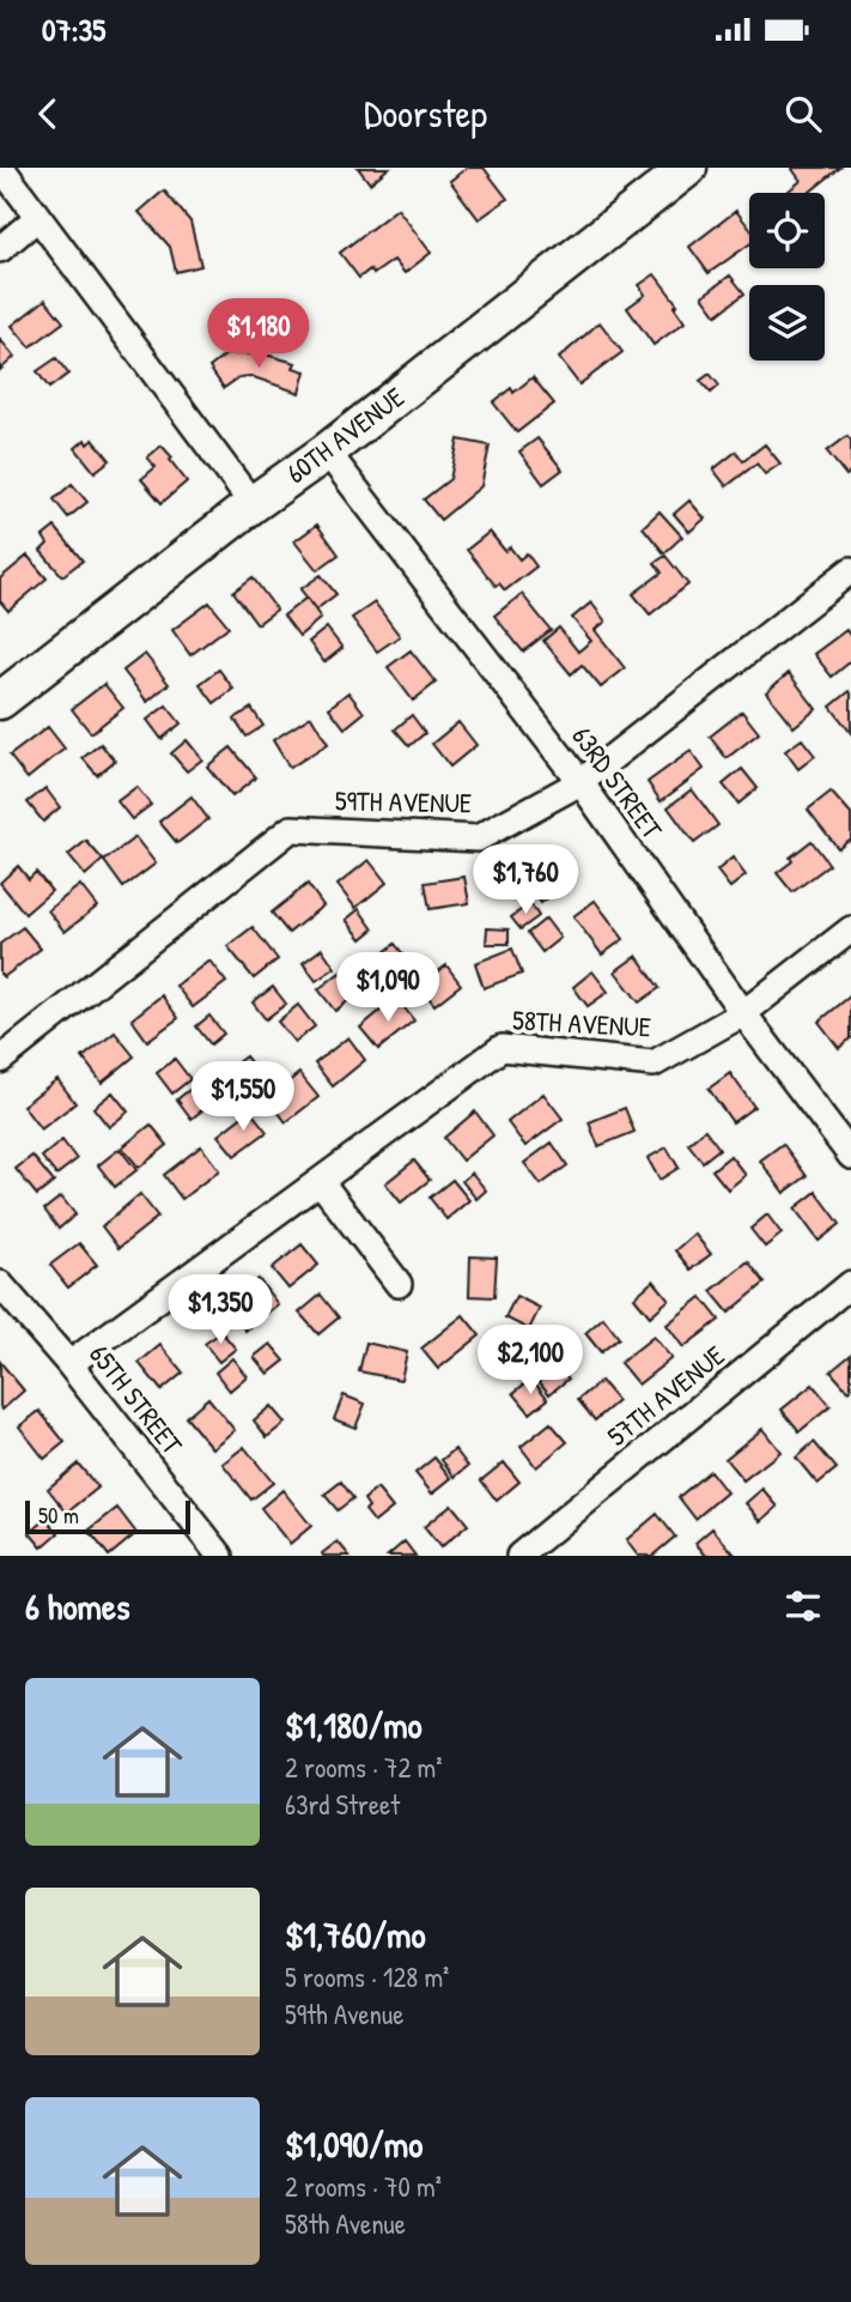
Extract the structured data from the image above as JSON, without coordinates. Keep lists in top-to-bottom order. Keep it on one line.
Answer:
{"streets":{"street":["60TH AVENUE","63RD STREET","59TH AVENUE","58TH AVENUE","57TH AVENUE","65TH STREET"]},"crossings":[["60TH AVENUE","63RD STREET"],["63RD STREET","59TH AVENUE"],["63RD STREET","58TH AVENUE"],["58TH AVENUE","65TH STREET"]],"scale_bar":"50 m","page":{"status":"07:35","header":"Doorstep","price":["$1,180","$1,760","$1,090","$1,550","$1,350","$2,100"],"scale":"50 m","heading":"6 homes","list":[{"name":"$1,180/mo","note":"2 rooms · 72 m² · 63rd Street"},{"name":"$1,760/mo","note":"5 rooms · 128 m² · 59th Avenue"},{"name":"$1,090/mo","note":"2 rooms · 70 m² · 58th Avenue"}]}}
